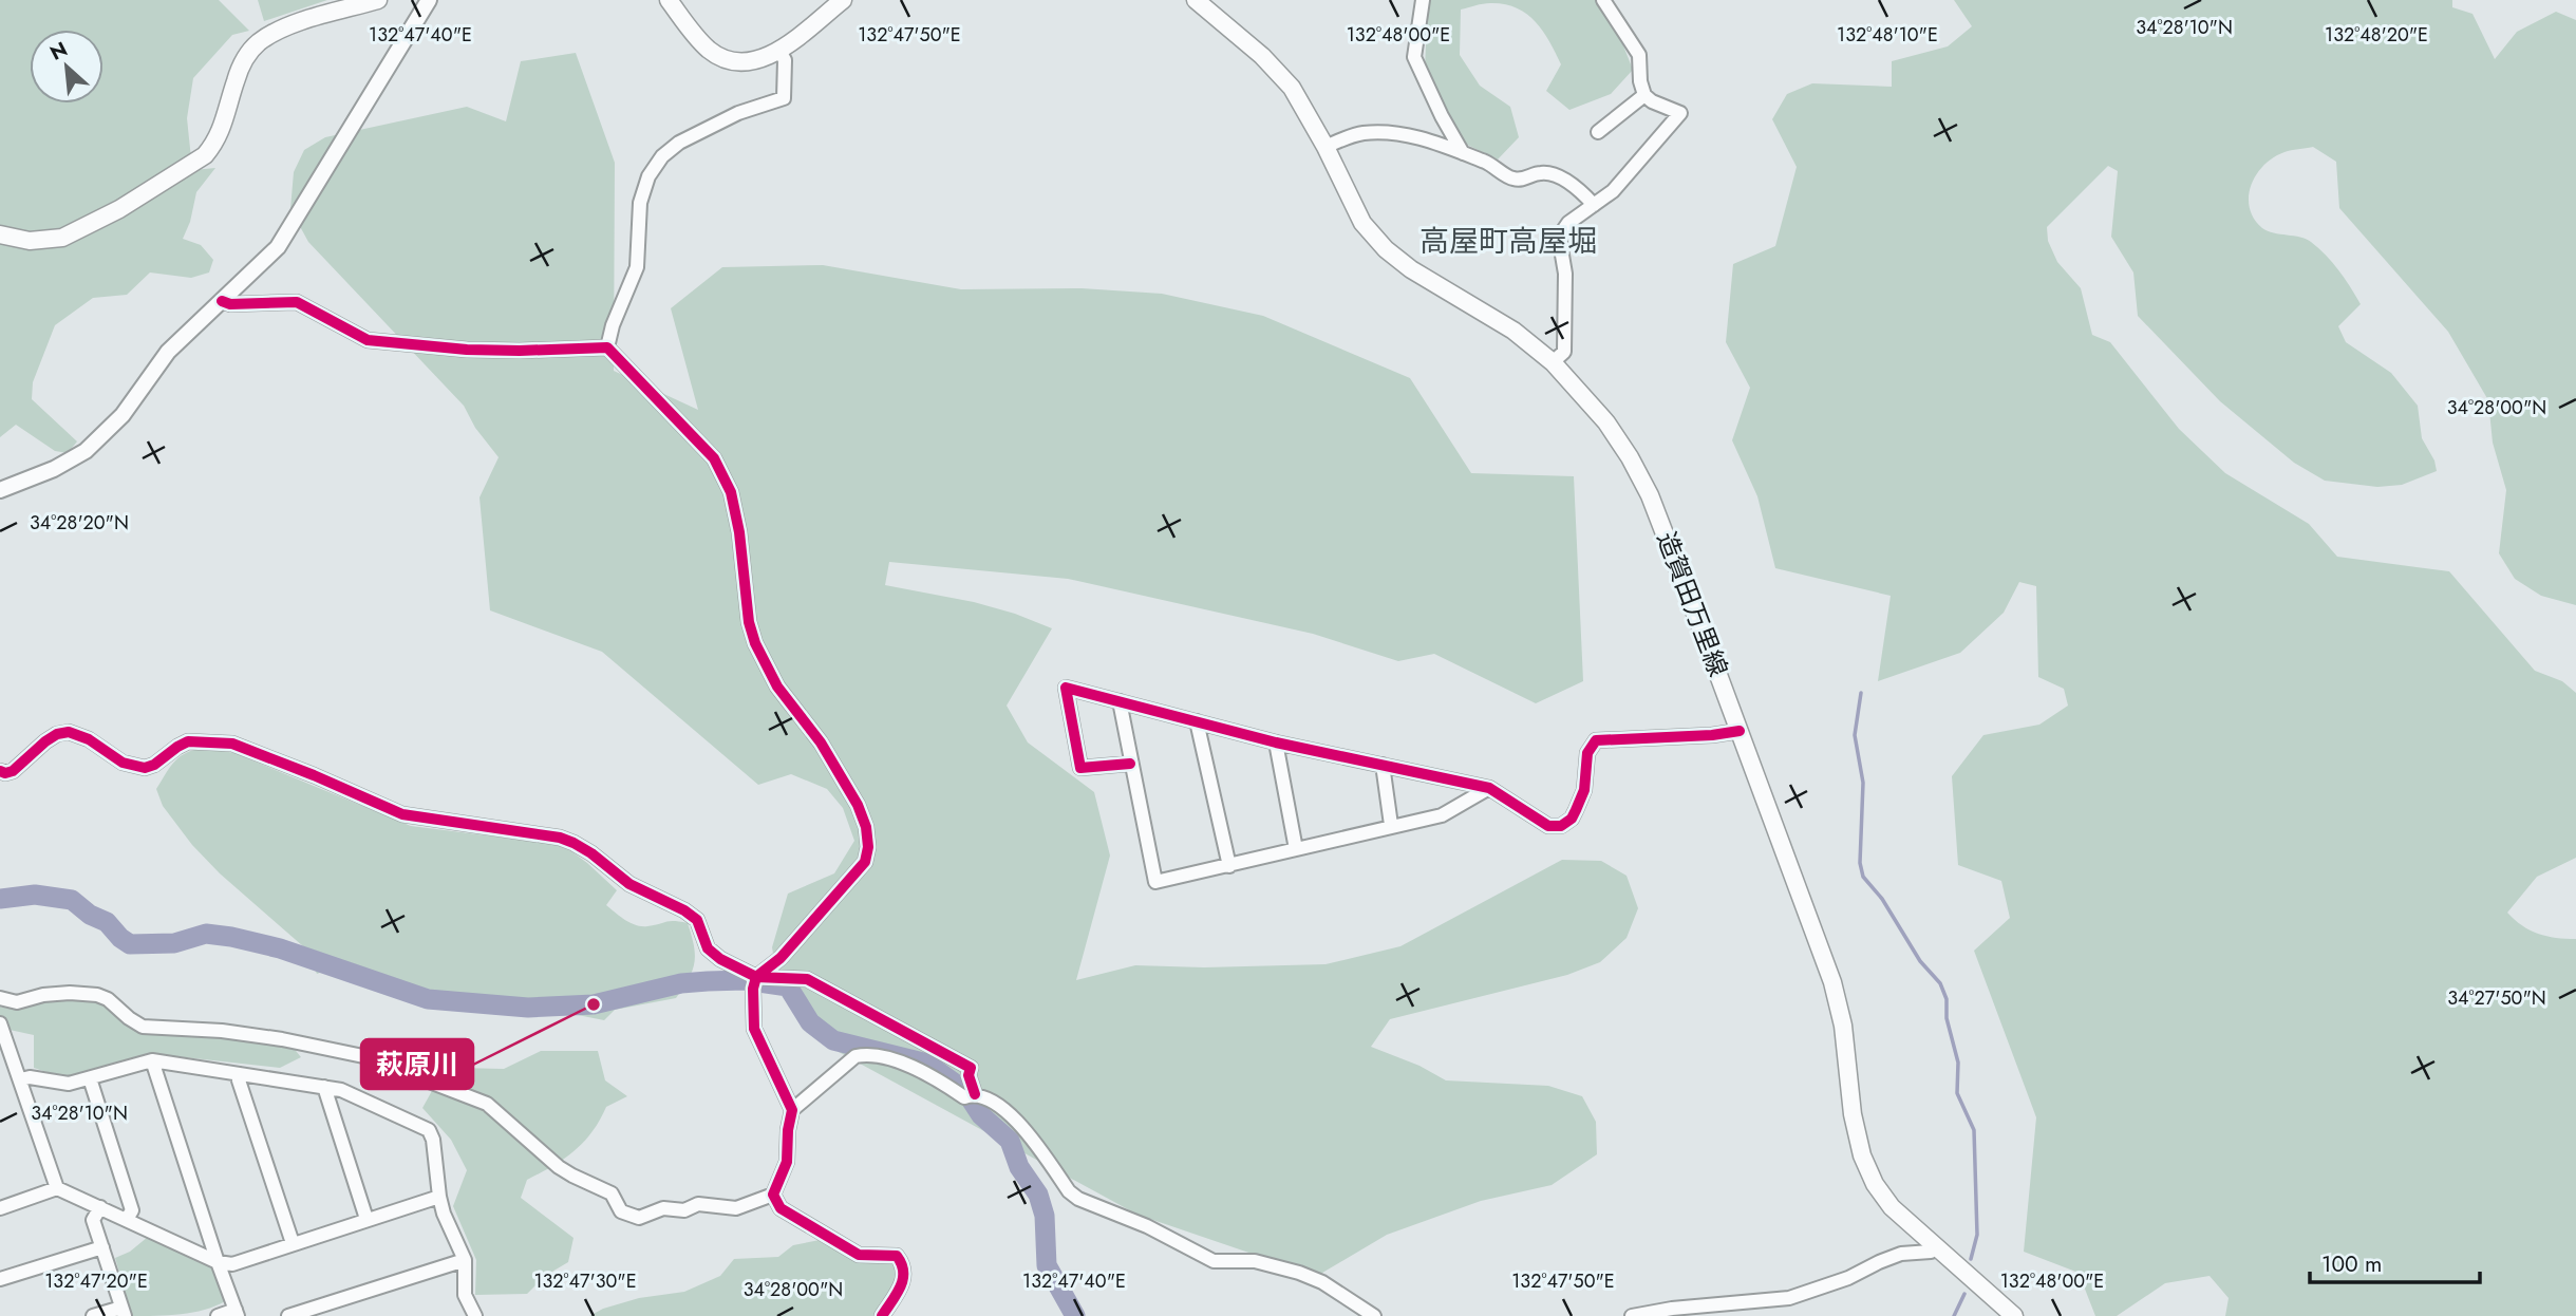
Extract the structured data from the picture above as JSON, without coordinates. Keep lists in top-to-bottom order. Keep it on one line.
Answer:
{"streets":{"main road":["造賀田万里線"]},"districts":["高屋町高屋堀"],"places":["萩原川"],"scale_bar":"100 m","north":"top left","coordinates":["34°28'10\"N","132°48'20\"E","132°47'40\"E","132°47'50\"E","132°48'00\"E","132°48'10\"E","34°28'00\"N","34°28'20\"N","34°27'50\"N","132°47'20\"E","132°47'30\"E"]}
